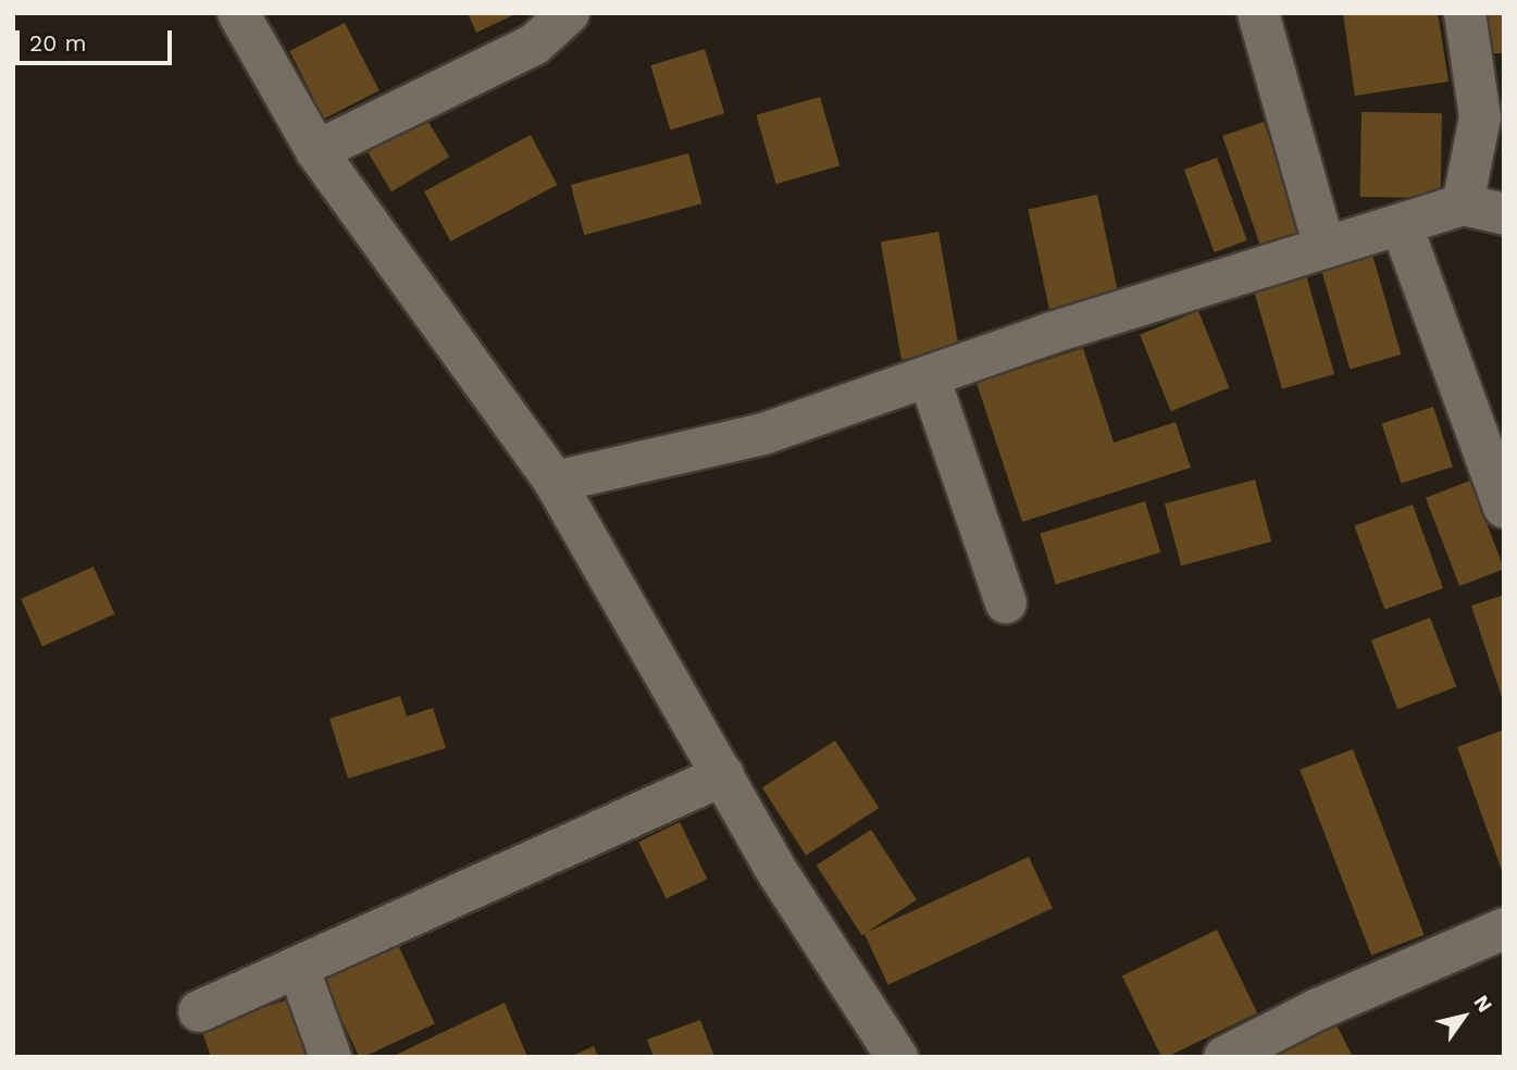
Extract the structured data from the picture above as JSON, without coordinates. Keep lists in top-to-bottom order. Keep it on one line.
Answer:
{"scale_bar":"20 m","north":"top right"}
